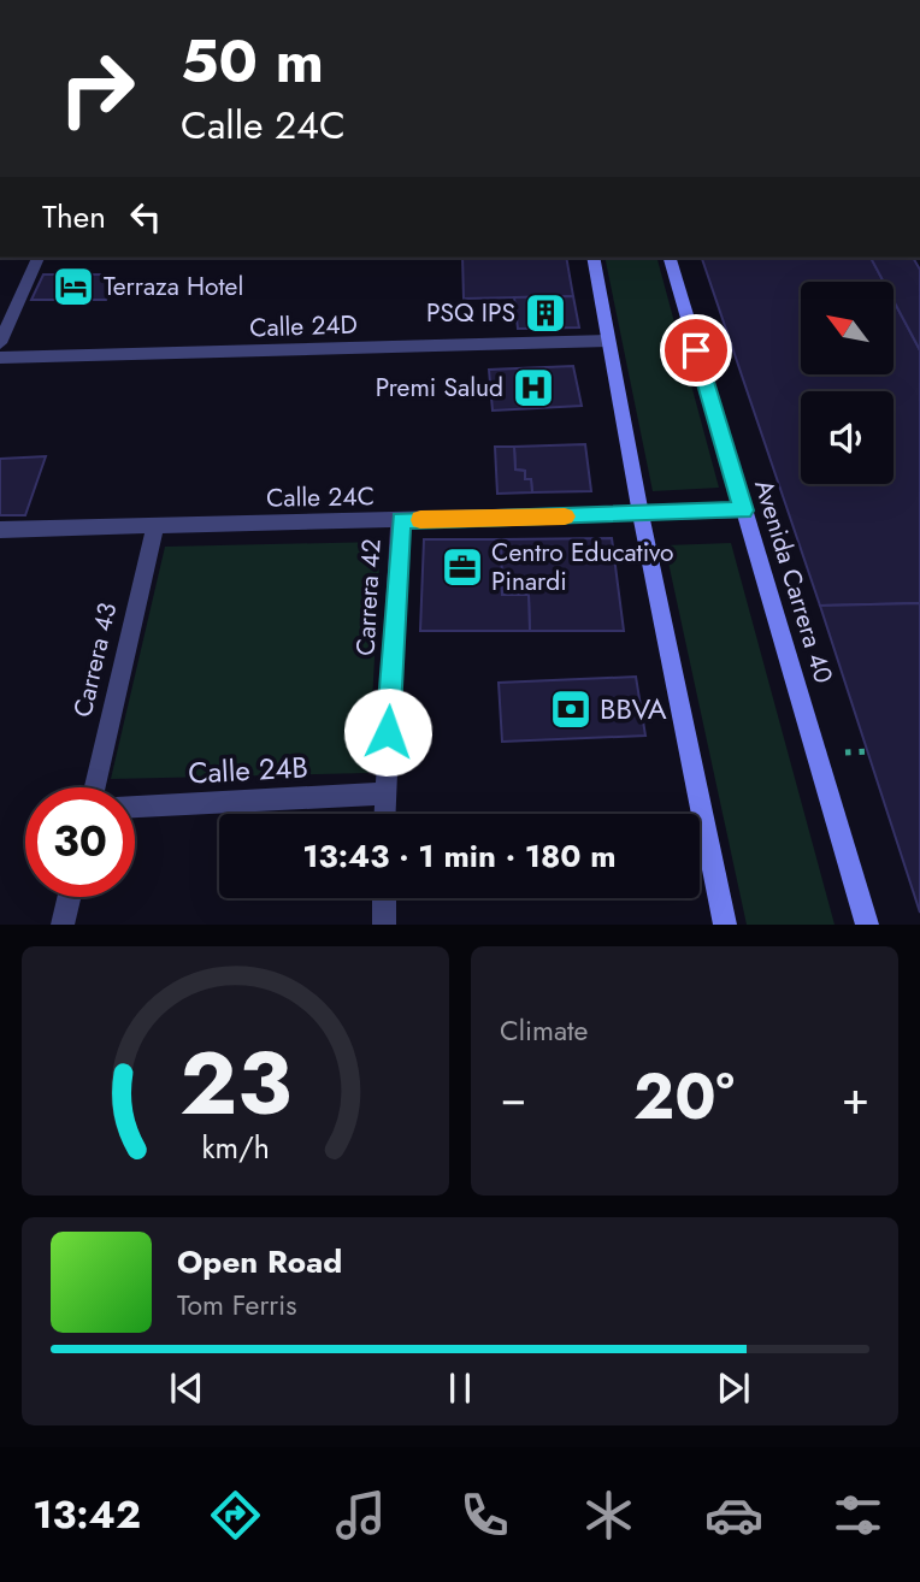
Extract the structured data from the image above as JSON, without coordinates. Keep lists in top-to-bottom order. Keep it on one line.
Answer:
{"streets":{"main road":["Avenida Carrera 40"],"street":["Calle 24D","Calle 24C","Carrera 42","Carrera 43","Calle 24B"]},"crossings":[["Calle 24C","Avenida Carrera 40"],["Calle 24C","Carrera 42"],["Calle 24C","Carrera 43"],["Carrera 42","Calle 24B"]],"places":{"hotel":["Terraza Hotel"],"building":["PSQ IPS"],"hospital":["Premi Salud"],"office":["Centro Educativo Pinardi"],"bank":["BBVA"]},"north":"top left","page":{"turn":["50 m","Calle 24C"],"then":"Then","limit":"30","trip":"13:43 · 1 min · 180 m","tile":"Climate","heat":["−","20°","+"],"song":["Open Road","Tom Ferris"],"tabs":"13:42","gauge":["23","km/h"]}}
